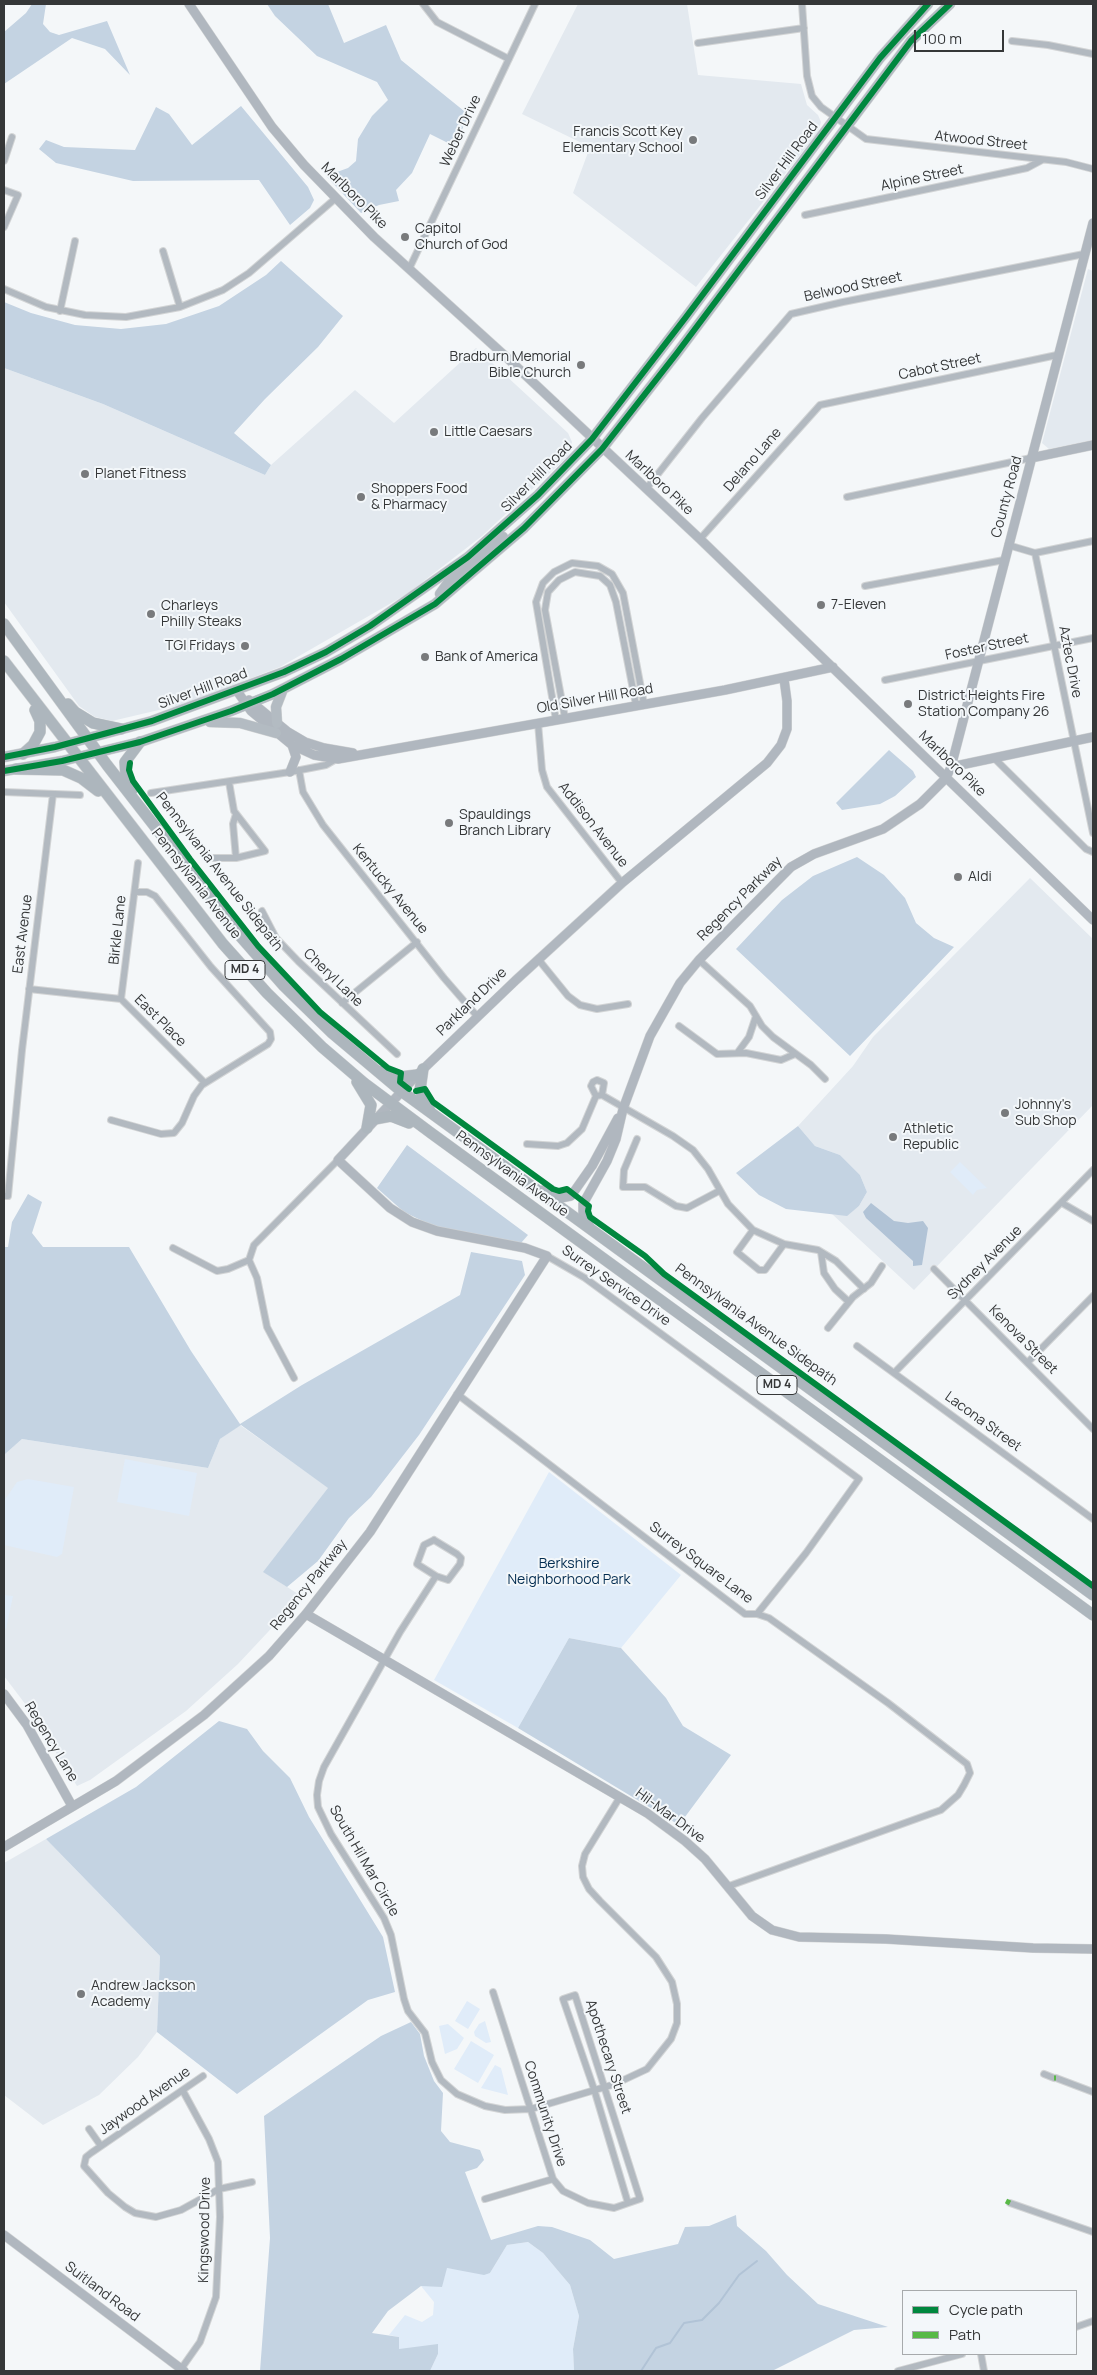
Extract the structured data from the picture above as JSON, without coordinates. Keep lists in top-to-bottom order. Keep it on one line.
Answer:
{"streets":{"highway":["Pennsylvania Avenue","MD 4"],"main road":["Silver Hill Road"],"street":["Weber Drive","Atwood Street","Alpine Street","Marlboro Pike","Belwood Street","Cabot Street","Delano Lane","County Road","Foster Street","Aztec Drive","Old Silver Hill Road","Addison Avenue","Kentucky Avenue","Regency Parkway","Birkle Lane","East Avenue","Cheryl Lane","Parkland Drive","East Place","Sydney Avenue","Surrey Service Drive","Kenova Street","Lacona Street","Surrey Square Lane","Regency Lane","Hil-Mar Drive","South Hil Mar Circle","Apothecary Street","Jaywood Avenue","Community Drive","Kingswood Drive","Suitland Road"],"cycle path":["Pennsylvania Avenue Sidepath"]},"crossings":[["Weber Drive","Marlboro Pike"],["Atwood Street","Silver Hill Road"],["Atwood Street","Alpine Street"],["Silver Hill Road","Marlboro Pike"],["Silver Hill Road","Old Silver Hill Road"],["Silver Hill Road","Pennsylvania Avenue"],["Marlboro Pike","Belwood Street"],["Marlboro Pike","Delano Lane"],["Marlboro Pike","County Road"],["Marlboro Pike","Old Silver Hill Road"],["Marlboro Pike","Regency Parkway"],["Belwood Street","County Road"],["Cabot Street","Delano Lane"],["Cabot Street","County Road"],["County Road","Foster Street"],["County Road","Regency Parkway"],["Foster Street","Aztec Drive"],["Old Silver Hill Road","Addison Avenue"],["Old Silver Hill Road","Kentucky Avenue"],["Old Silver Hill Road","Parkland Drive"],["Addison Avenue","Parkland Drive"],["Pennsylvania Avenue","Regency Parkway"],["Pennsylvania Avenue","Parkland Drive"],["Kentucky Avenue","Parkland Drive"],["Regency Parkway","Surrey Service Drive"],["Regency Parkway","Surrey Square Lane"],["Regency Parkway","Regency Lane"],["Regency Parkway","Hil-Mar Drive"],["Birkle Lane","East Place"],["East Avenue","East Place"],["Parkland Drive","Surrey Service Drive"],["Sydney Avenue","Kenova Street"],["Sydney Avenue","Lacona Street"],["Surrey Service Drive","Surrey Square Lane"],["Surrey Square Lane","Hil-Mar Drive"],["Hil-Mar Drive","South Hil Mar Circle"],["South Hil Mar Circle","Apothecary Street"],["South Hil Mar Circle","Community Drive"],["Apothecary Street","Community Drive"],["Jaywood Avenue","Kingswood Drive"],["Kingswood Drive","Suitland Road"]],"parks":["Berkshire Neighborhood Park"],"places":["Francis Scott Key Elementary School","Capitol Church of God","Bradburn Memorial Bible Church","Little Caesars","Planet Fitness","Shoppers Food & Pharmacy","7-Eleven","Charleys Philly Steaks","TGI Fridays","Bank of America","District Heights Fire Station Company 26","Spauldings Branch Library","Aldi","Johnny's Sub Shop","Athletic Republic","Andrew Jackson Academy"],"legend":["Cycle path","Path"],"scale_bar":"100 m"}
